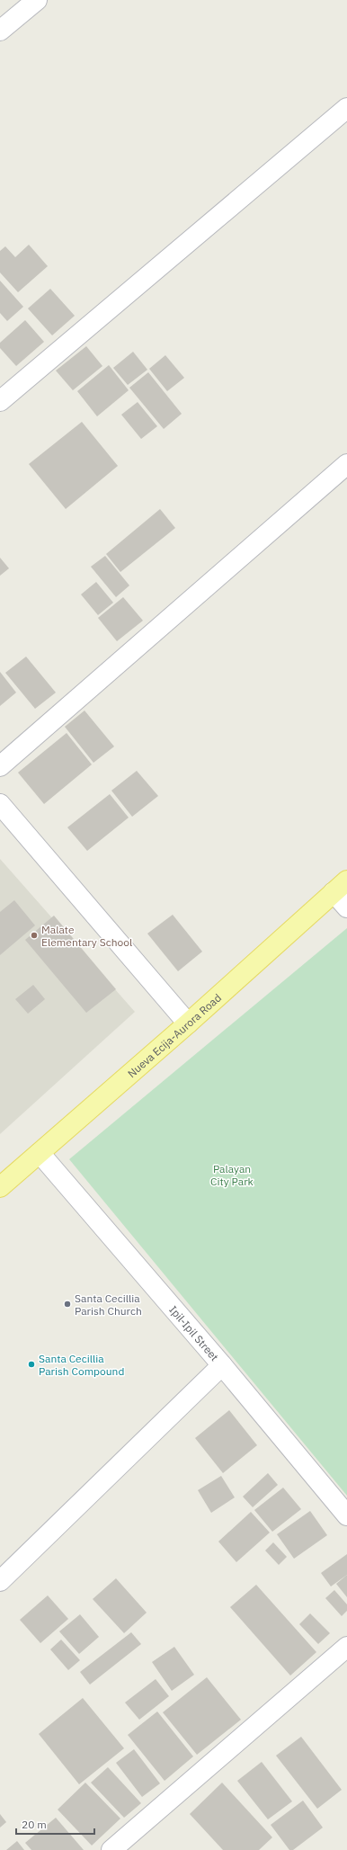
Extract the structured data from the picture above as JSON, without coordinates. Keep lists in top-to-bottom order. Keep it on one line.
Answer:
{"streets":{"main road":["Nueva Ecija-Aurora Road"],"street":["Ipil-Ipil Street"]},"crossings":[["Nueva Ecija-Aurora Road","Ipil-Ipil Street"]],"parks":["Palayan City Park"],"places":["Malate Elementary School","Santa Cecillia Parish Church","Santa Cecillia Parish Compound"],"scale_bar":"20 m"}
